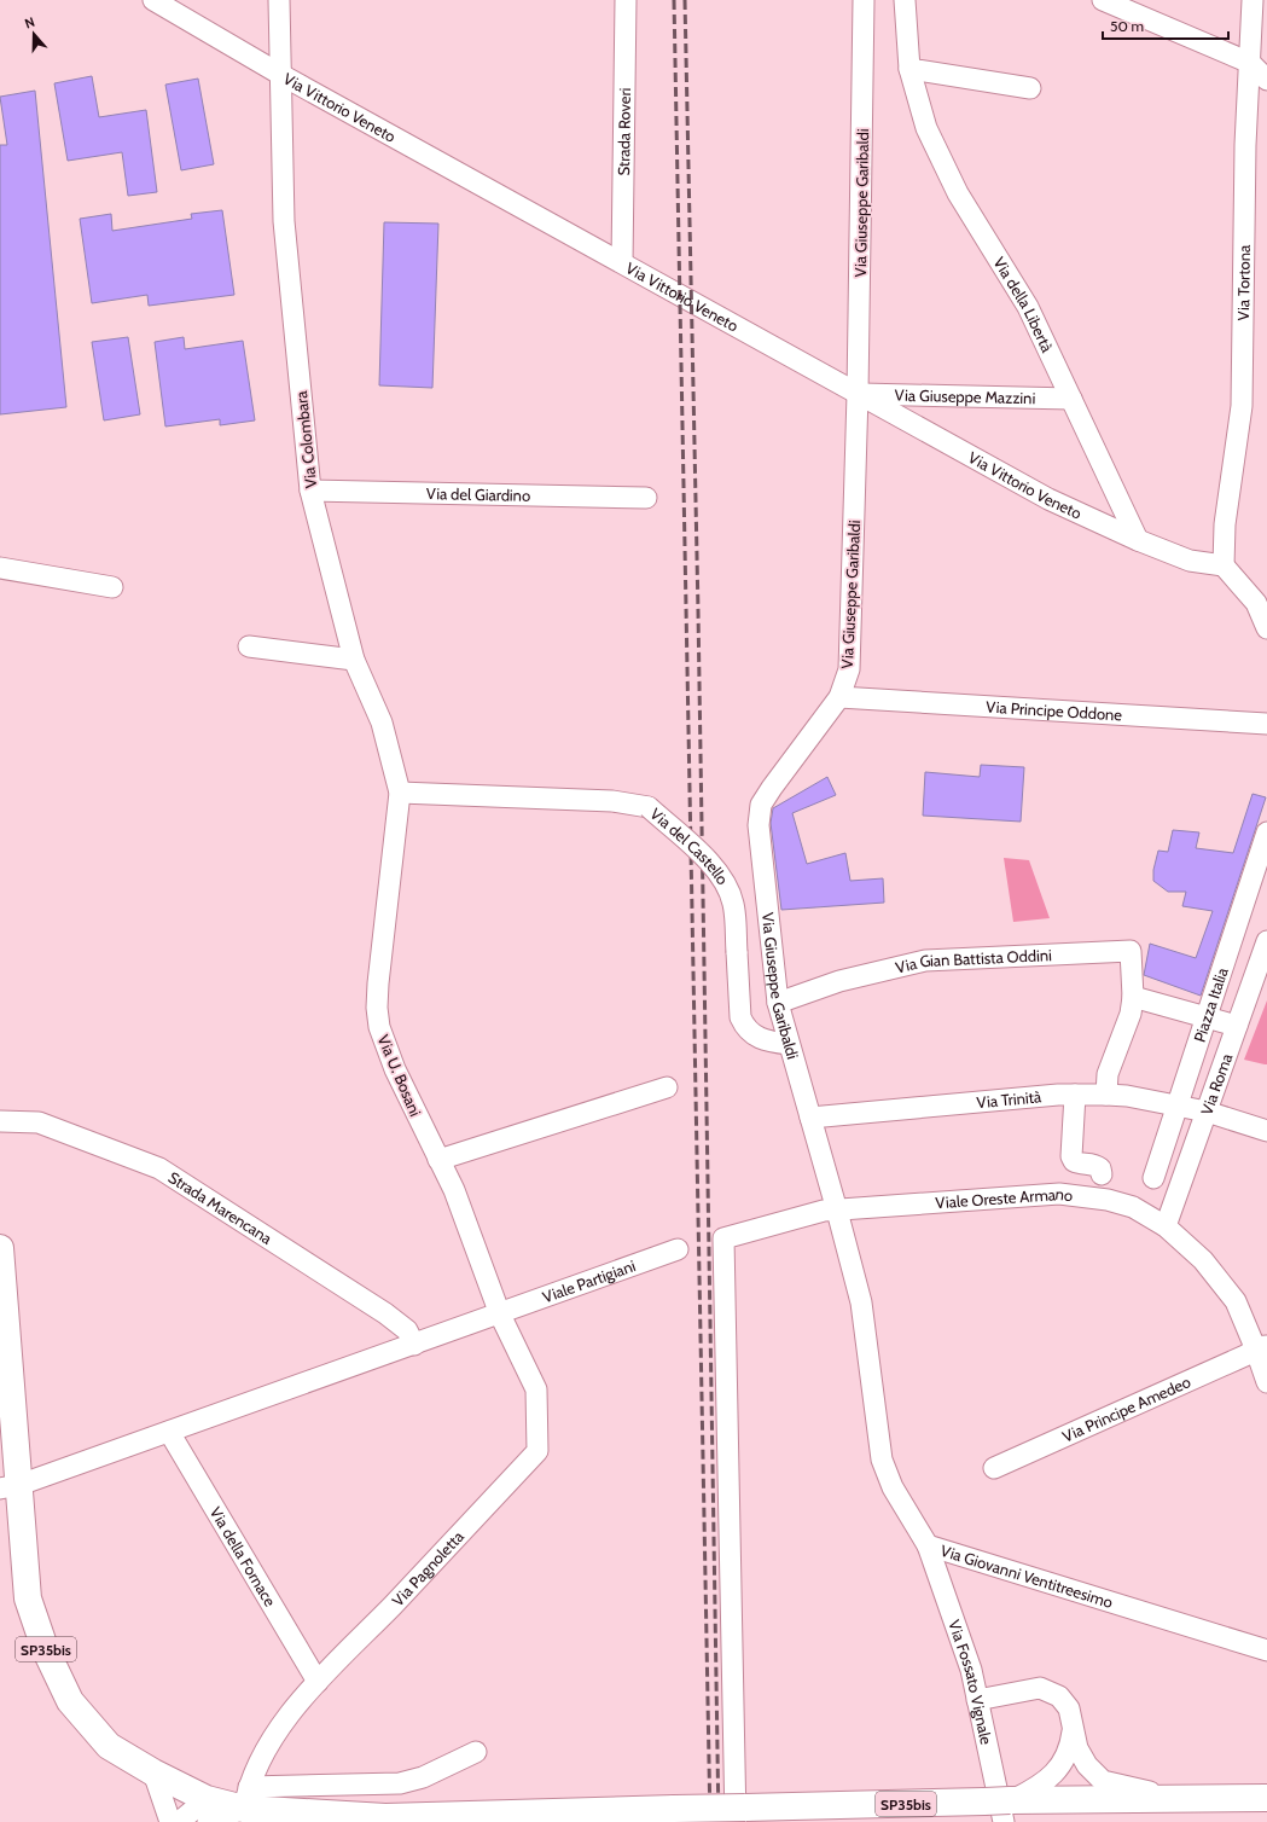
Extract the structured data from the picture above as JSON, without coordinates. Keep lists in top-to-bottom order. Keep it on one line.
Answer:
{"streets":{"main road":["SP35bis"],"street":["Via Vittorio Veneto","Strada Roveri","Via Giuseppe Garibaldi","Via Tortona","Via della Libertà","Via Giuseppe Mazzini","Via Colombara","Via del Giardino","Via Principe Oddone","Via del Castello","Via Gian Battista Oddini","Piazza Italia","Via U. Bosani","Via Roma","Via Trinità","Viale Oreste Armano","Strada Marencana","Viale Partigiani","Via Principe Amedeo","Via della Fornace","Via Pagnoletta","Via Giovanni Ventitreesimo","Via Fossato Vignale"]},"crossings":[["Via Vittorio Veneto","Strada Roveri"],["Via Vittorio Veneto","Via Giuseppe Garibaldi"],["Via Vittorio Veneto","Via Tortona"],["Via Vittorio Veneto","Via della Libertà"],["Via Vittorio Veneto","Via Giuseppe Mazzini"],["Via Vittorio Veneto","Via Colombara"],["Via Giuseppe Garibaldi","Via Giuseppe Mazzini"],["Via Giuseppe Garibaldi","Via Principe Oddone"],["Via Giuseppe Garibaldi","Via del Castello"],["Via Giuseppe Garibaldi","Via Gian Battista Oddini"],["Via Giuseppe Garibaldi","Via Trinità"],["Via Giuseppe Garibaldi","Viale Oreste Armano"],["Via Giuseppe Garibaldi","Via Giovanni Ventitreesimo"],["Via della Libertà","Via Giuseppe Mazzini"],["Via Colombara","Via del Giardino"],["Via Colombara","Via del Castello"],["Via Colombara","Via U. Bosani"],["Via del Castello","Via U. Bosani"],["Piazza Italia","Via Trinità"],["Via U. Bosani","Viale Partigiani"],["Via U. Bosani","Via Pagnoletta"],["Via Roma","Via Trinità"],["Via Roma","Viale Oreste Armano"],["Viale Oreste Armano","Via Principe Amedeo"],["Viale Oreste Armano","Via Giovanni Ventitreesimo"],["Viale Oreste Armano","SP35bis"],["Strada Marencana","Viale Partigiani"],["Viale Partigiani","Via della Fornace"],["Viale Partigiani","Via Pagnoletta"],["Viale Partigiani","SP35bis"],["Via della Fornace","Via Pagnoletta"],["Via Pagnoletta","SP35bis"],["Via Giovanni Ventitreesimo","Via Fossato Vignale"],["SP35bis","Via Fossato Vignale"]],"scale_bar":"50 m","north":"top"}
